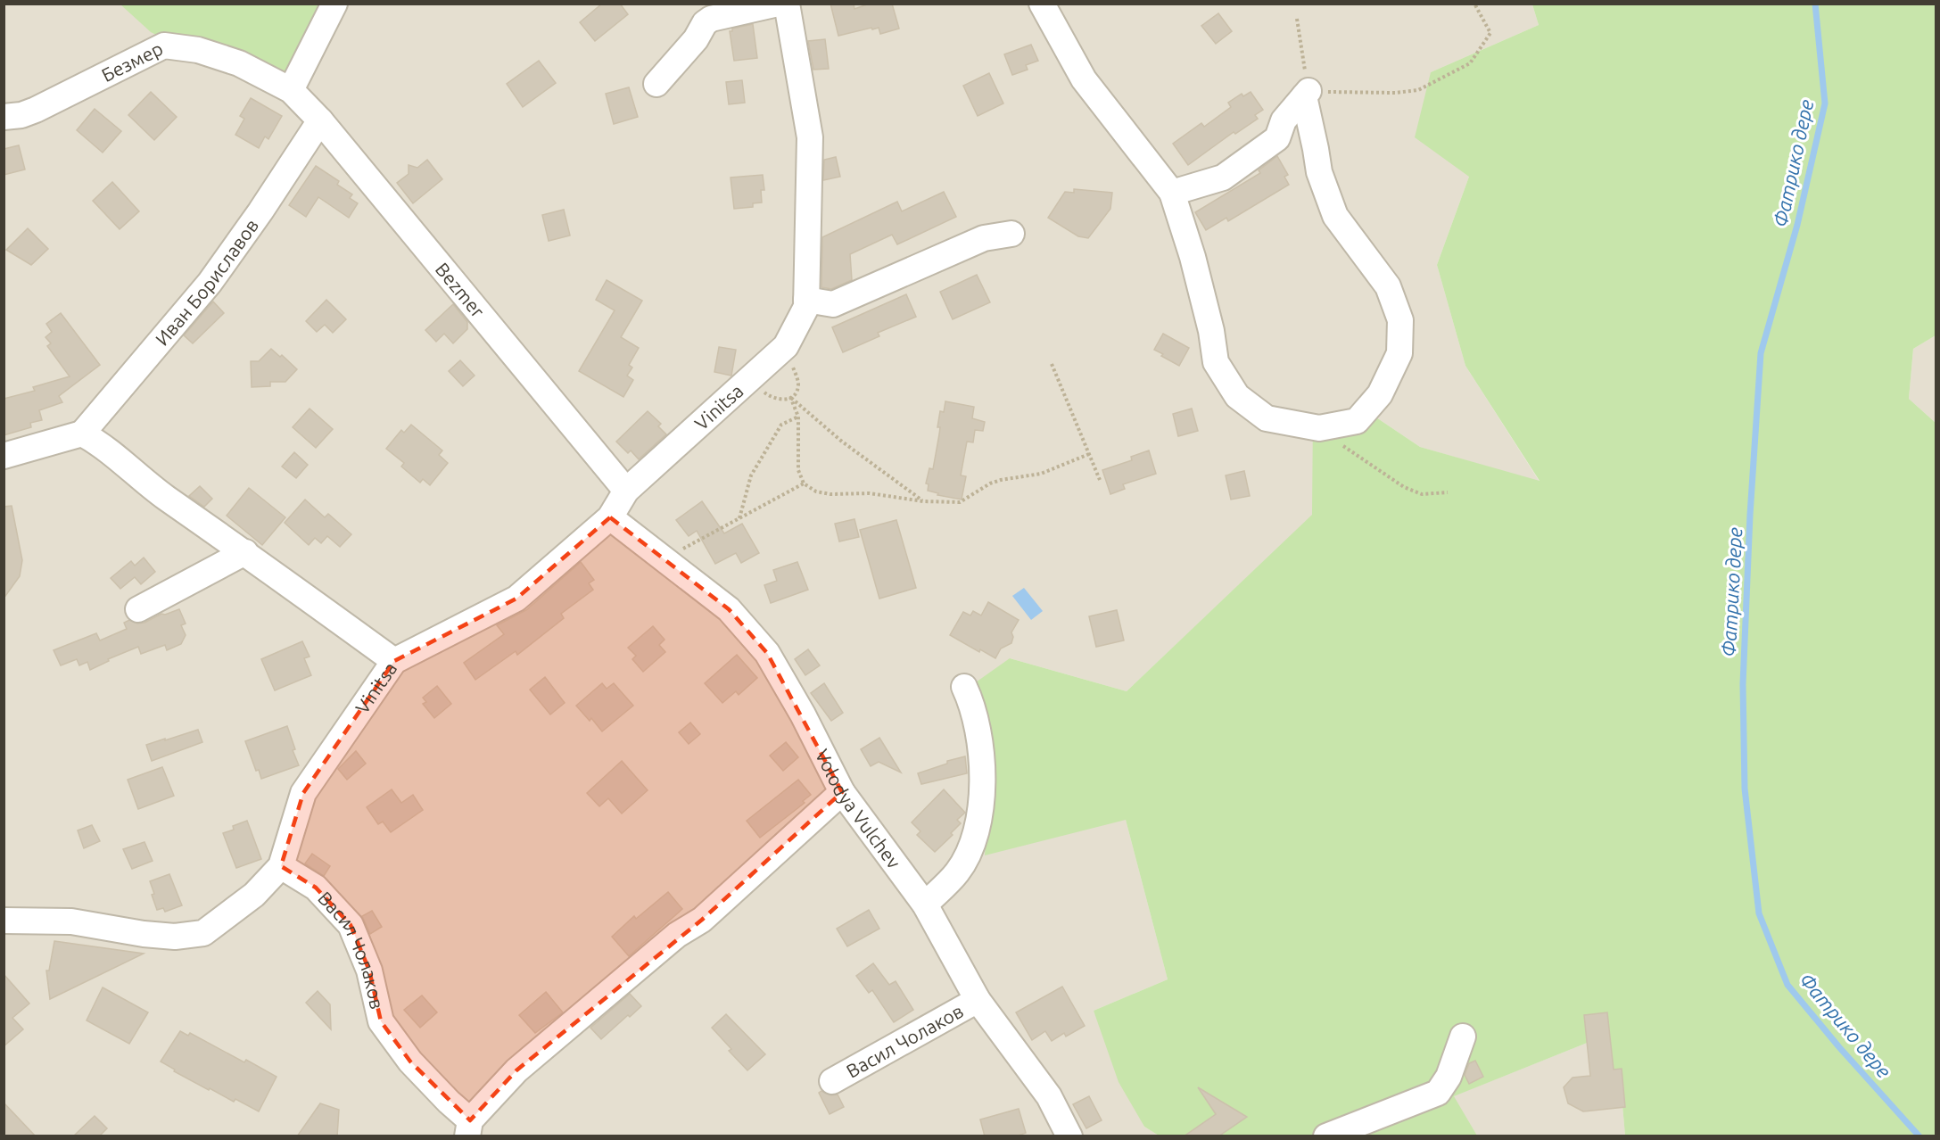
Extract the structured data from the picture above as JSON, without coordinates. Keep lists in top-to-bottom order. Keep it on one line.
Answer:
{"streets":{"street":["Безмер","Иван Бориславов","Bezmer","Vinitsa","Volodya Vulchev","Васил Чолаков"]},"crossings":[["Безмер","Bezmer"],["Иван Бориславов","Bezmer"],["Bezmer","Vinitsa"],["Vinitsa","Volodya Vulchev"],["Vinitsa","Васил Чолаков"],["Volodya Vulchev","Васил Чолаков"]],"water":["Фатрико дере"]}
